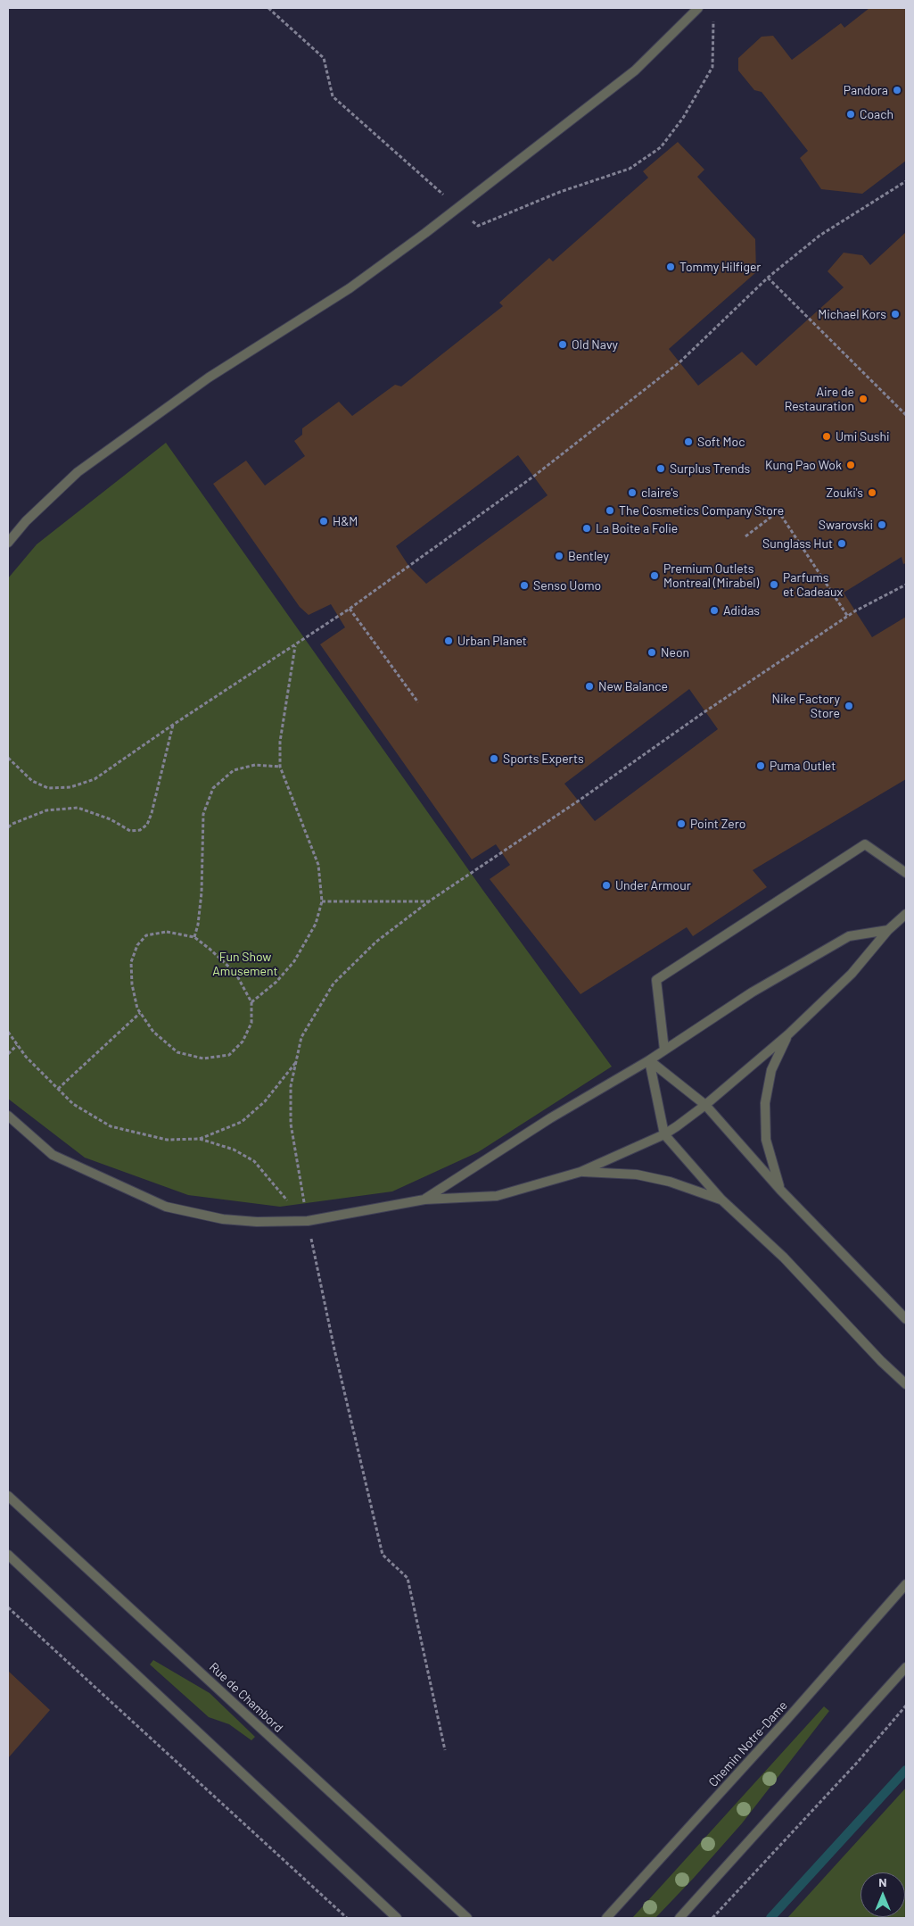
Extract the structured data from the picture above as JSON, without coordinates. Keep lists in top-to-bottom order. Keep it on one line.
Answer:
{"streets":{"street":["Rue de Chambord","Chemin Notre-Dame"]},"parks":["Fun Show Amusement"],"places":["Pandora","Coach","Tommy Hilfiger","Michael Kors","Old Navy","Aire de Restauration","Umi Sushi","Soft Moc","Kung Pao Wok","Surplus Trends","claire's","Zouki's","The Cosmetics Company Store","H&M","Swarovski","La Boite a Folie","Sunglass Hut","Bentley","Premium Outlets Montreal (Mirabel)","Parfums et Cadeaux","Senso Uomo","Adidas","Urban Planet","Neon","New Balance","Nike Factory Store","Sports Experts","Puma Outlet","Point Zero","Under Armour"],"north":"top"}
